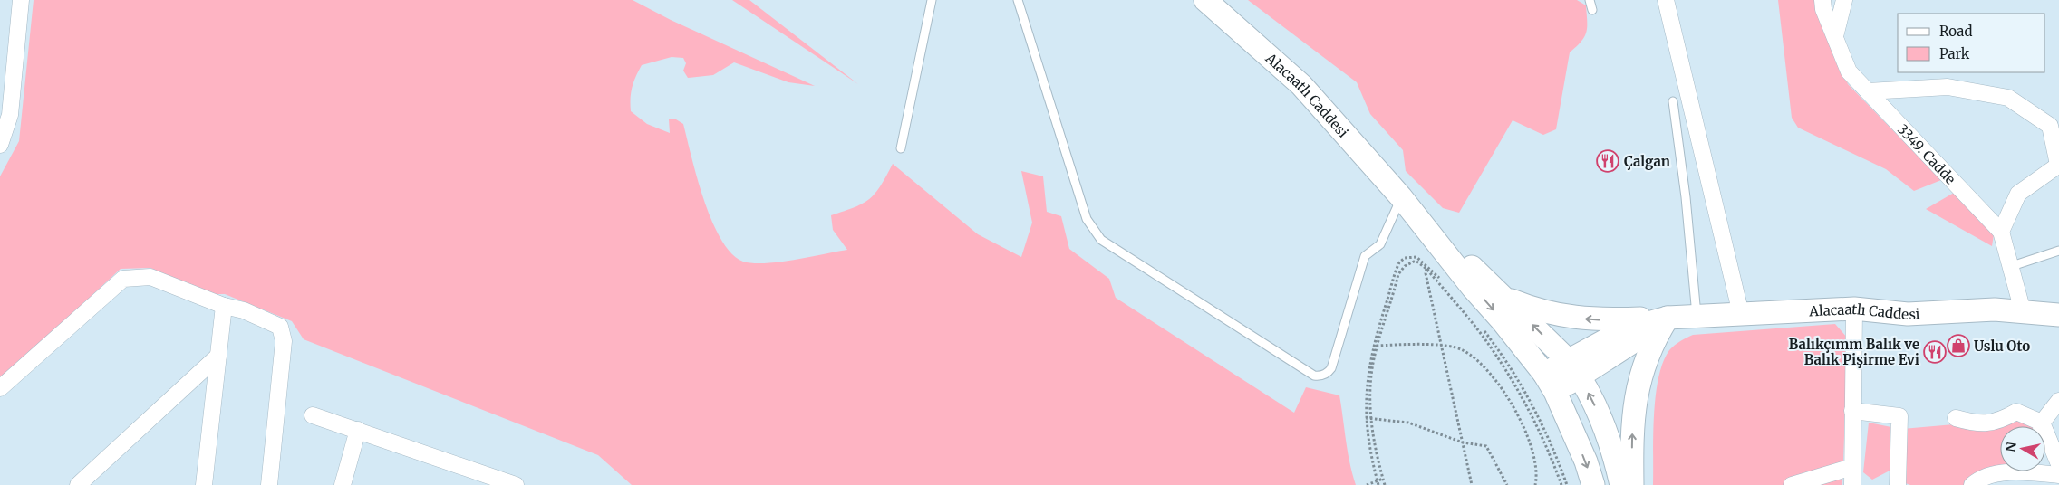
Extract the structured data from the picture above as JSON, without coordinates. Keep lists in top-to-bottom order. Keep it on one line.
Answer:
{"streets":{"main road":["Alacaatlı Caddesi"],"street":["3349. Cadde"]},"places":{"restaurant":["Çalgan","Balıkçımm Balık ve Balık Pişirme Evi"],"shop":["Uslu Oto"]},"legend":["Road","Park"],"north":"left"}
